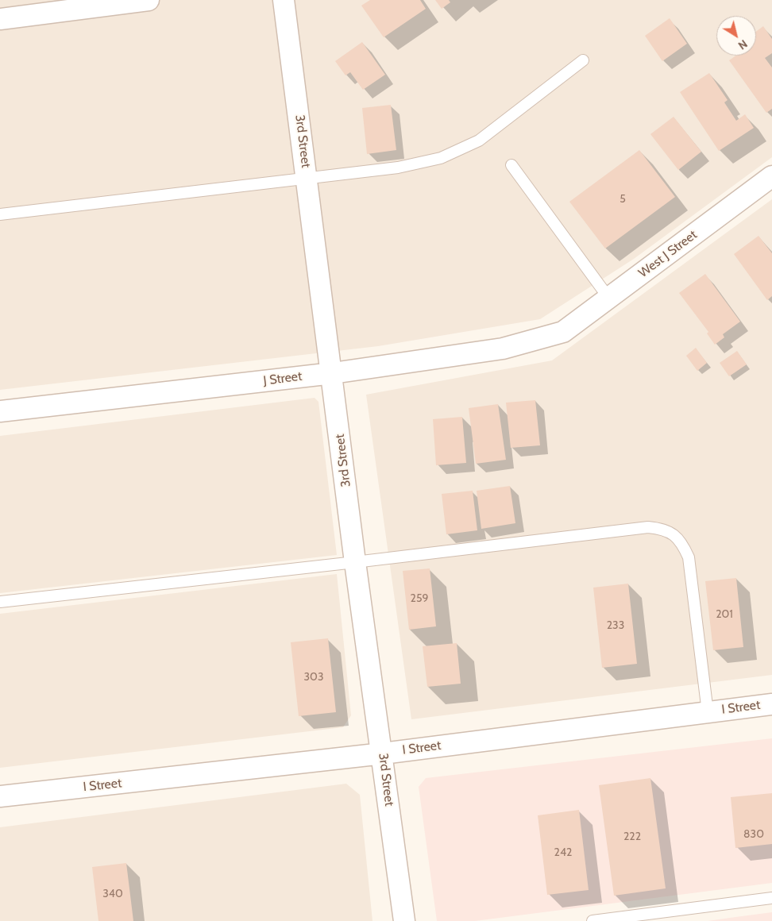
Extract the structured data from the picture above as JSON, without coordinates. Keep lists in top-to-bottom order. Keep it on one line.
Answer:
{"streets":{"street":["3rd Street","West J Street","J Street","I Street"]},"crossings":[["3rd Street","J Street"],["3rd Street","I Street"],["West J Street","J Street"]],"house_numbers":["5","259","201","233","303","830","222","242","340"],"north":"bottom right"}
